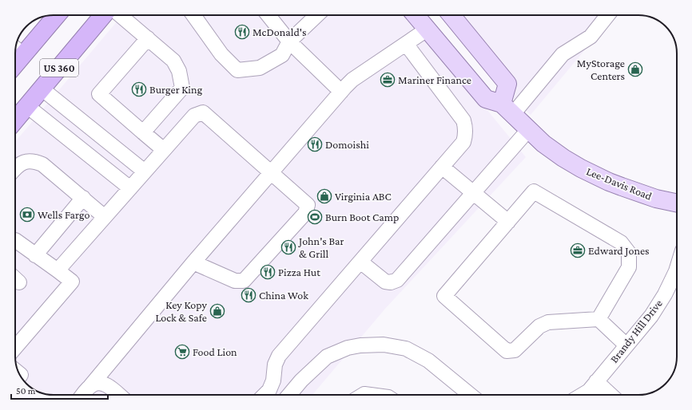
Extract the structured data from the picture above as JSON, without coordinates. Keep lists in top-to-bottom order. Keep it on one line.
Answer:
{"streets":{"highway":["US 360"],"main road":["Lee-Davis Road"],"street":["Brandy Hill Drive"]},"places":{"restaurant":["McDonald's","Burger King","Domoishi","John's Bar & Grill","Pizza Hut","China Wok"],"shop":["MyStorage Centers","Virginia ABC","Key Kopy Lock & Safe"],"office":["Mariner Finance","Edward Jones"],"bank":["Wells Fargo"],"sports":["Burn Boot Camp"],"supermarket":["Food Lion"]},"scale_bar":"50 m"}
